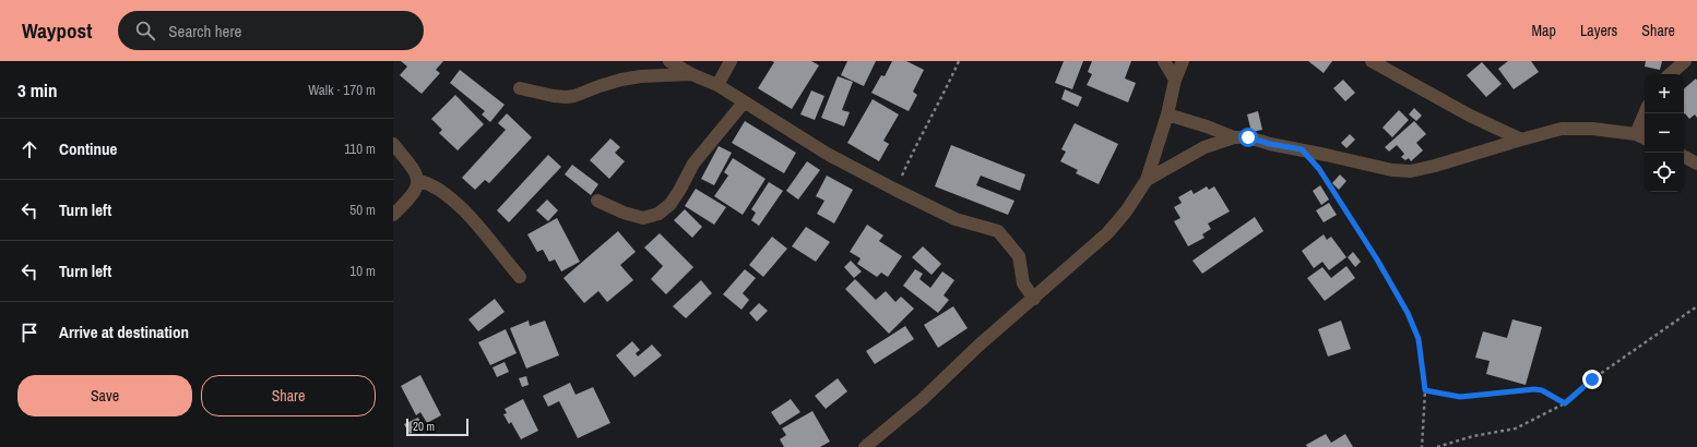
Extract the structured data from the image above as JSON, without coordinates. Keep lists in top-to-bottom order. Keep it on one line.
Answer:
{"scale_bar":"20 m","page":{"header":"Waypost","search":"Search here","nav":["Map","Layers","Share"],"heading":["3 min","Walk · 170 m"],"map_buttons":["+","−"],"list":[["Continue","110 m"],["Turn left","50 m"],["Turn left","10 m"],"Arrive at destination"],"buttons":["Save","Share"],"scale":"20 m"}}
